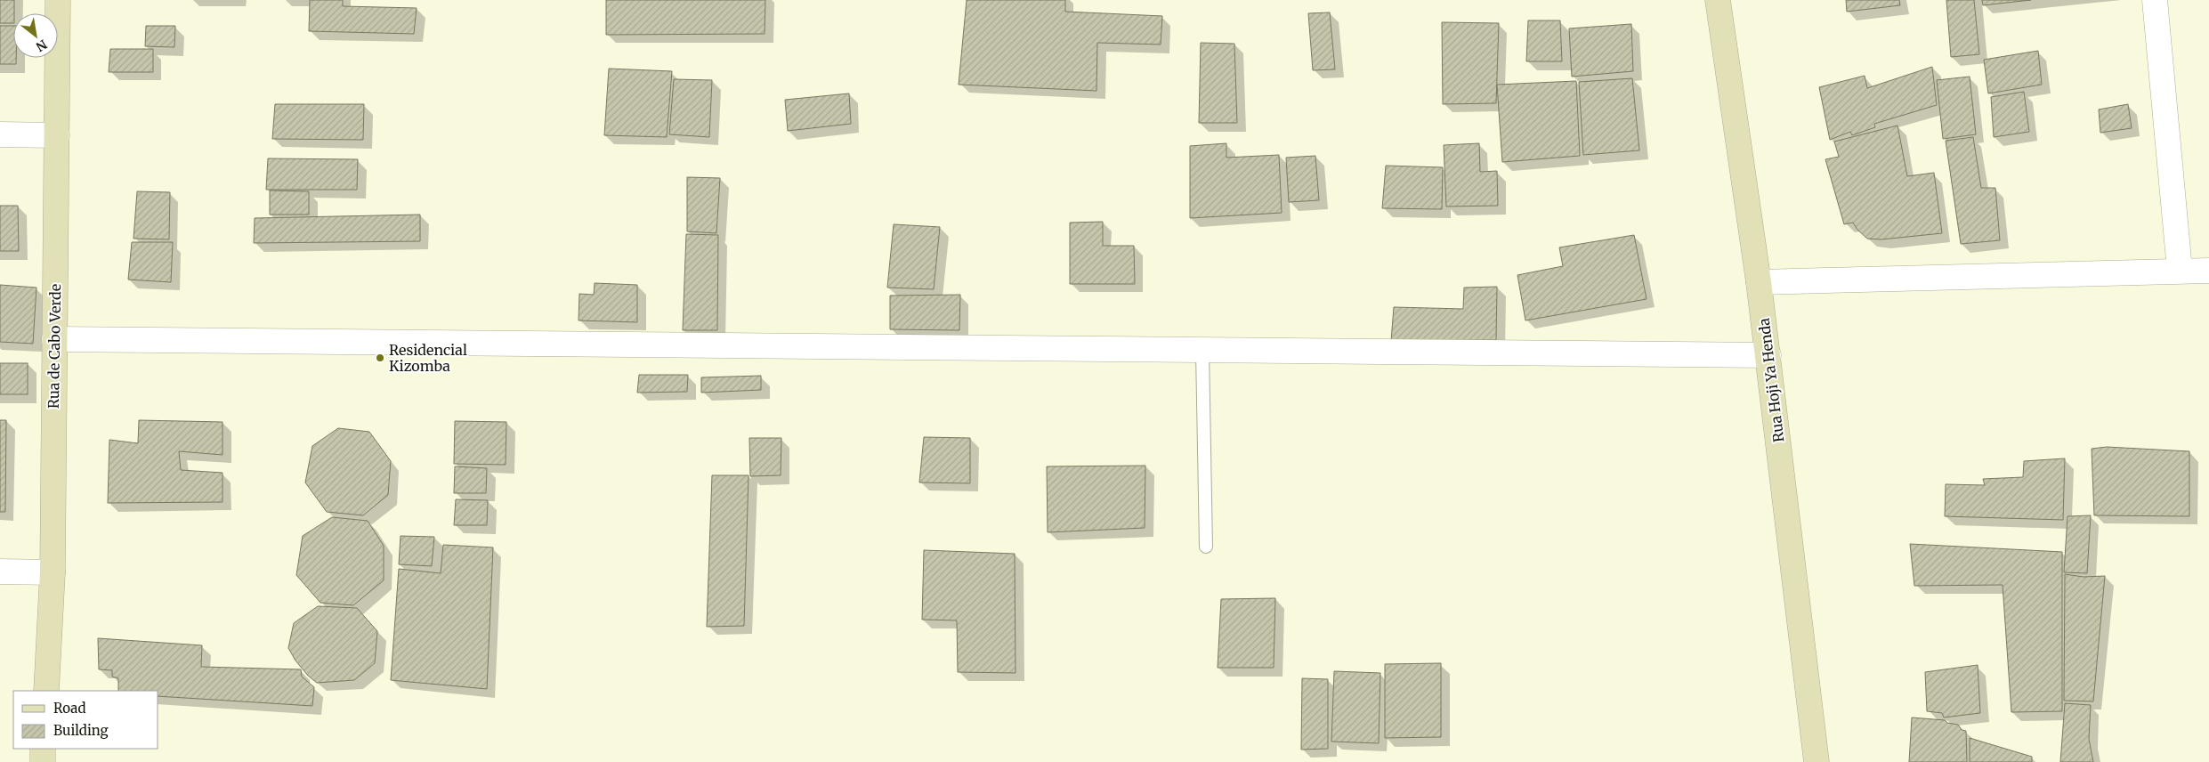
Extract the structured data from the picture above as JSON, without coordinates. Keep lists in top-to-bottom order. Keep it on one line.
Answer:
{"streets":{"main road":["Rua de Cabo Verde","Rua Hoji Ya Henda"]},"places":["Residencial Kizomba"],"legend":["Road","Building"],"north":"bottom right"}
